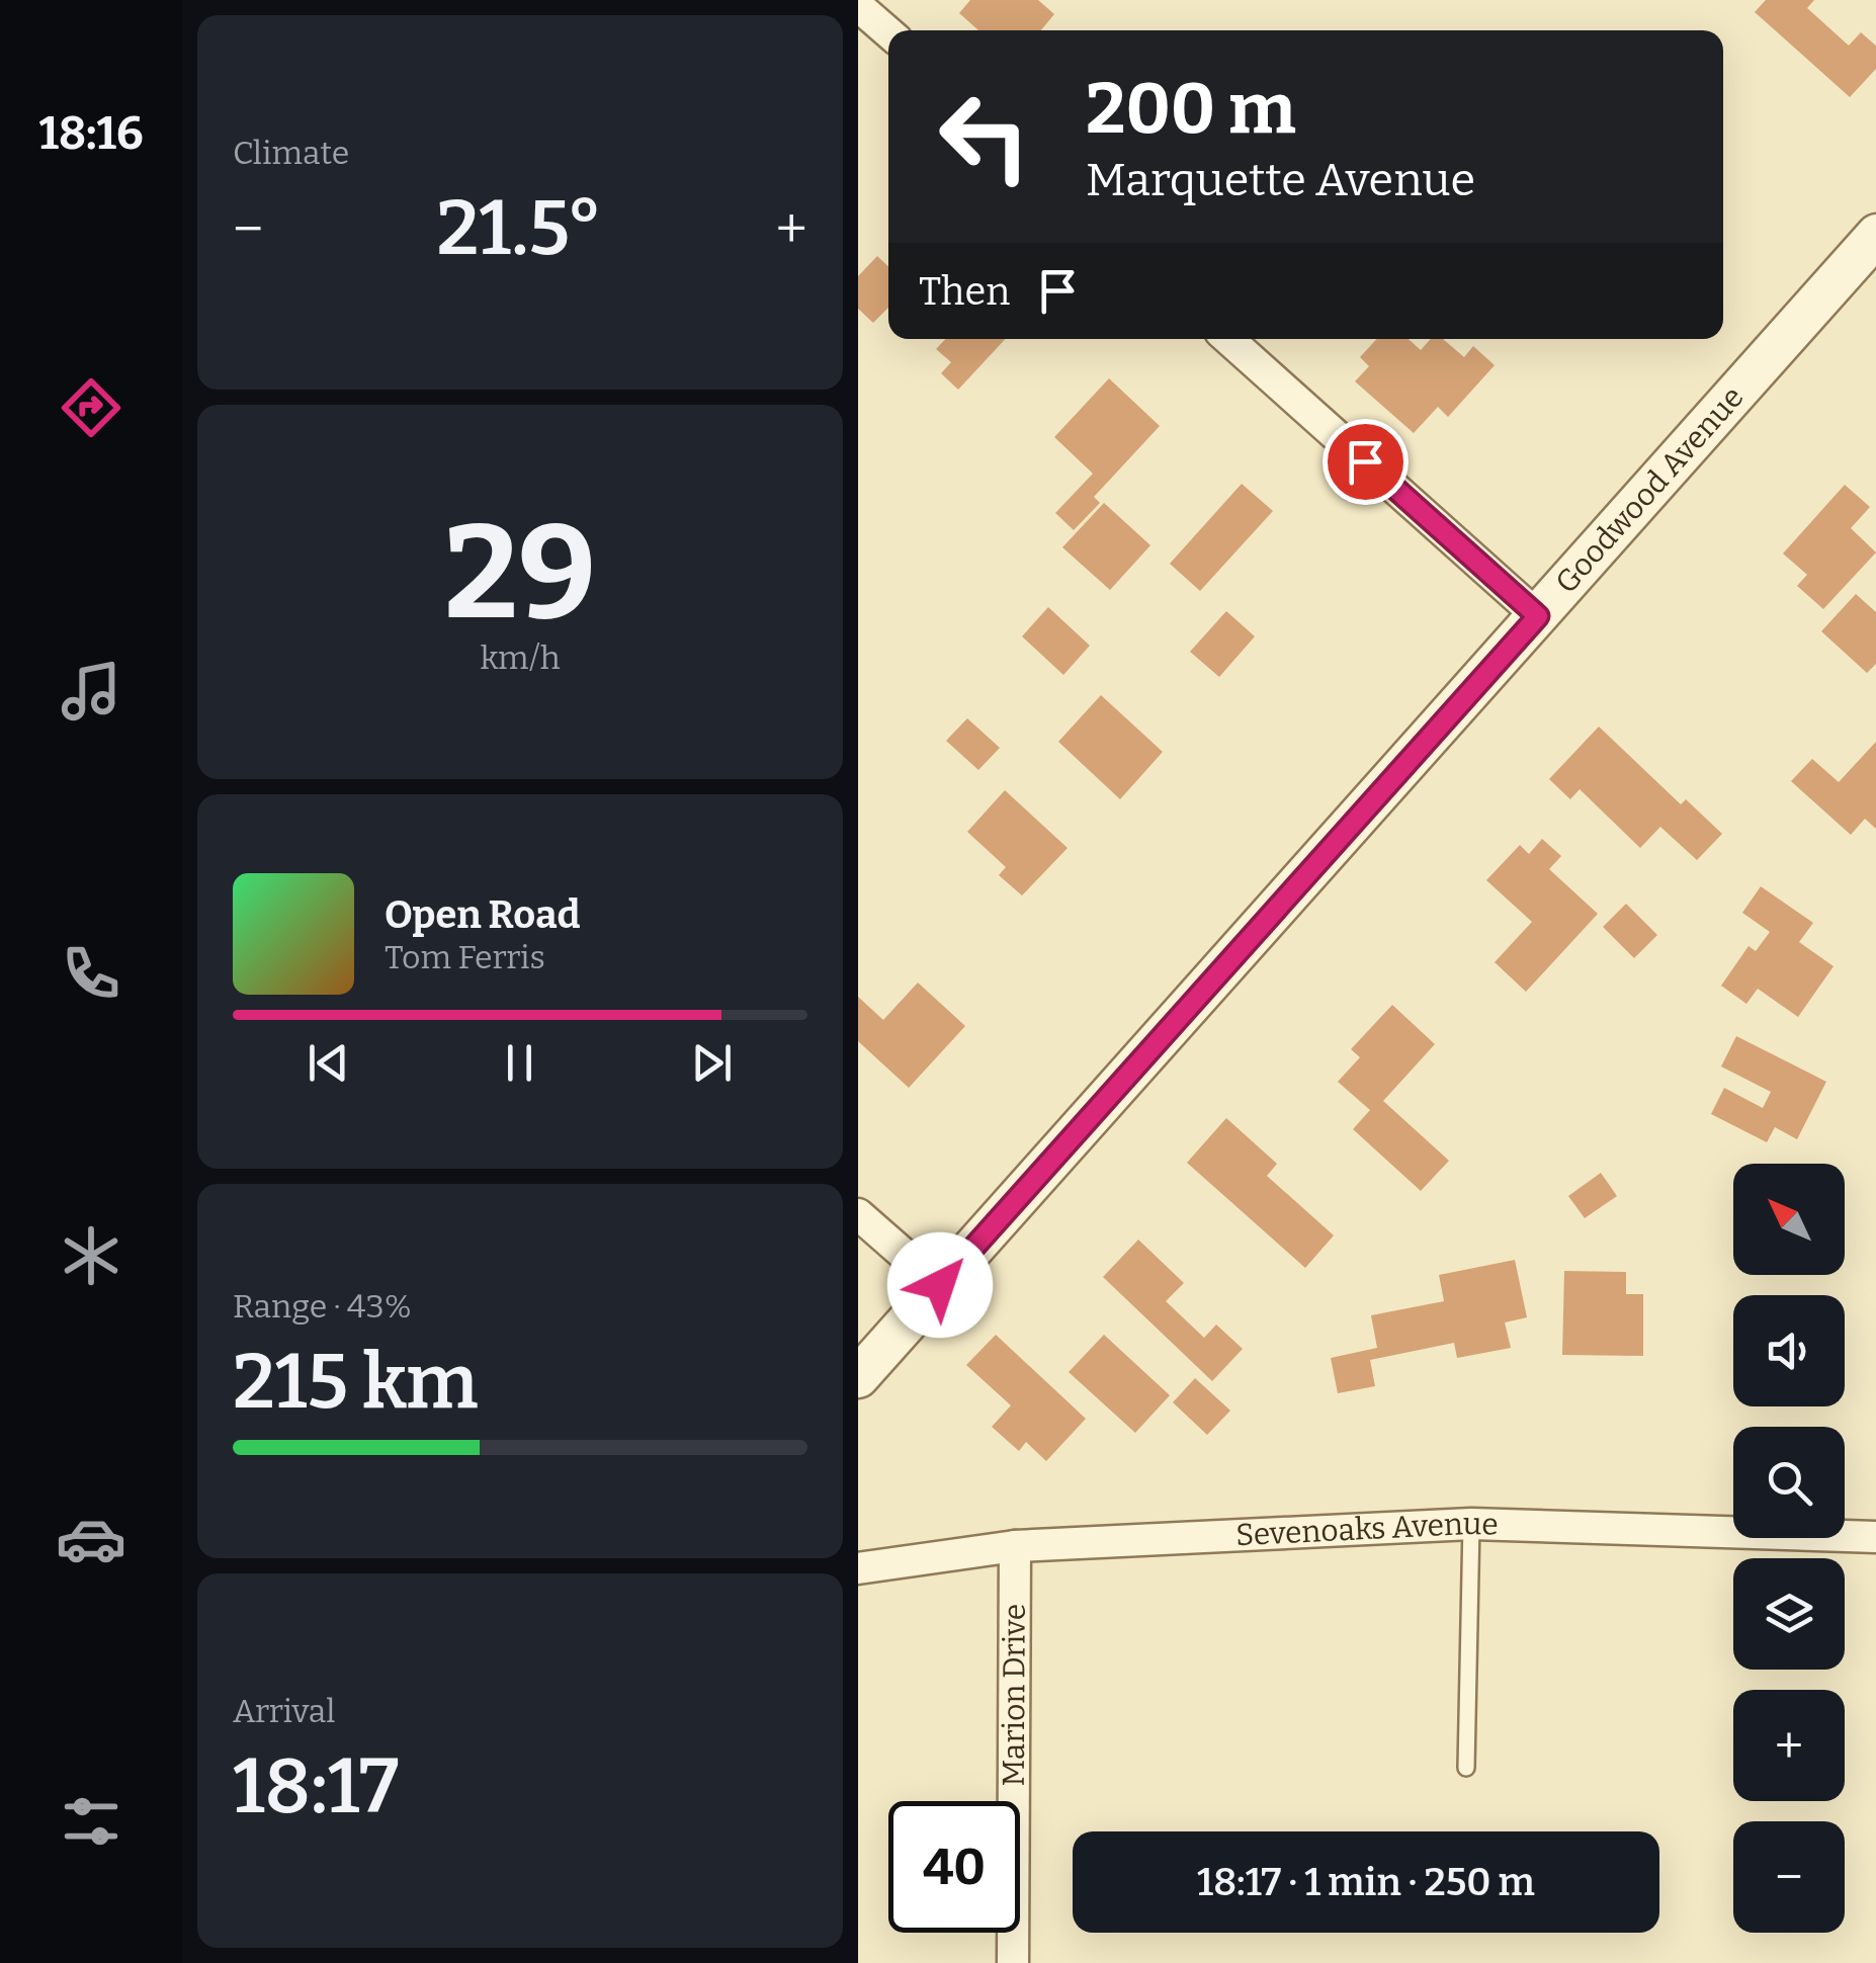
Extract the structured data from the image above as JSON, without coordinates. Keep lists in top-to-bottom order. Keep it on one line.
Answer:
{"streets":{"street":["Goodwood Avenue","Sevenoaks Avenue","Marion Drive"]},"crossings":[["Sevenoaks Avenue","Marion Drive"]],"north":"top left","page":{"tabs":"18:16","tile":["Climate",["29","km/h"],["Range · 43%","215 km"],["Arrival","18:17"]],"turn":["200 m","Marquette Avenue"],"heat":["−","21.5°","+"],"then":"Then","song":["Open Road","Tom Ferris"],"map_buttons":["+","−"],"limit":"40","trip":"18:17 · 1 min · 250 m"}}
